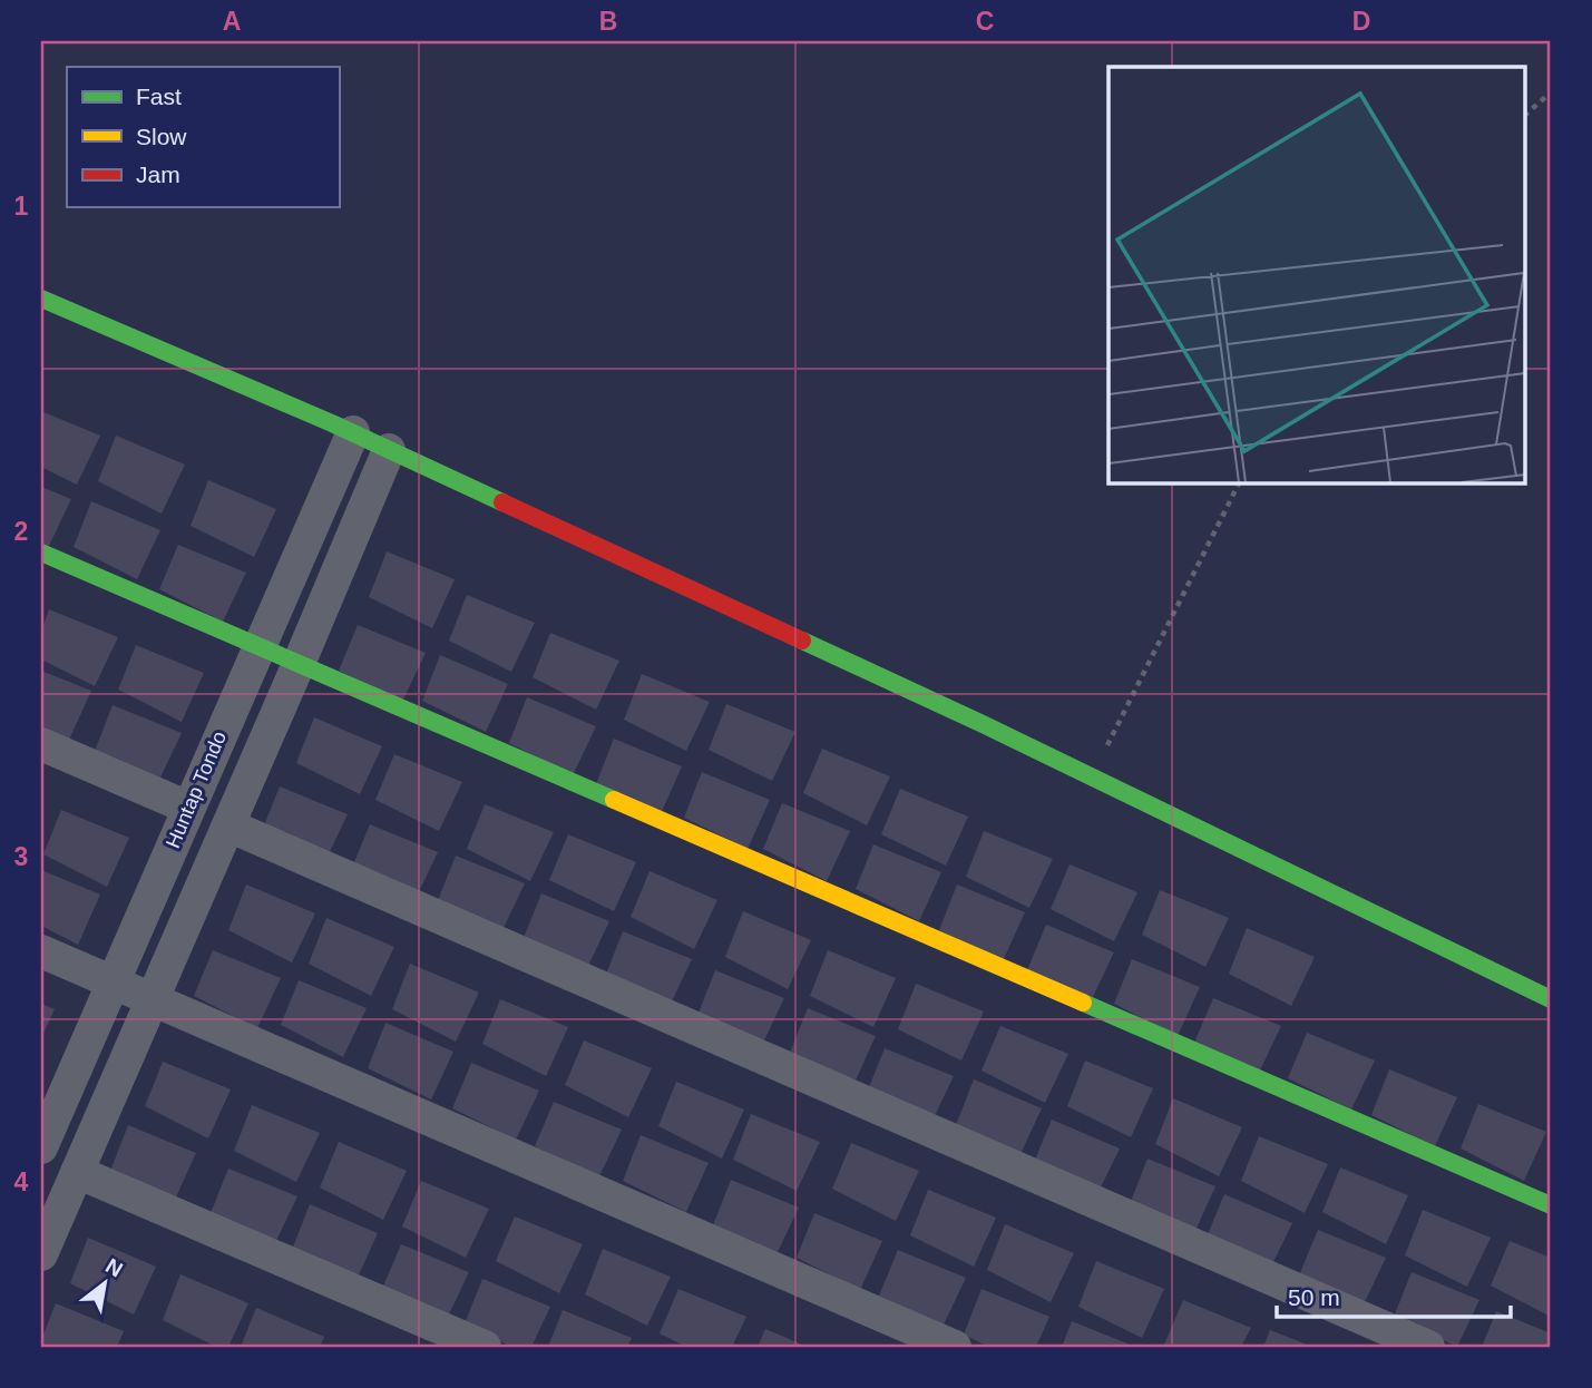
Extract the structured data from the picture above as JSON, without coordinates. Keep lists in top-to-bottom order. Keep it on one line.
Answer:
{"streets":{"street":["Huntap Tondo"]},"legend":["Fast","Slow","Jam"],"scale_bar":"50 m","north":"top right","grid":{"columns":["A","B","C","D"],"rows":["1","2","3","4"]}}
